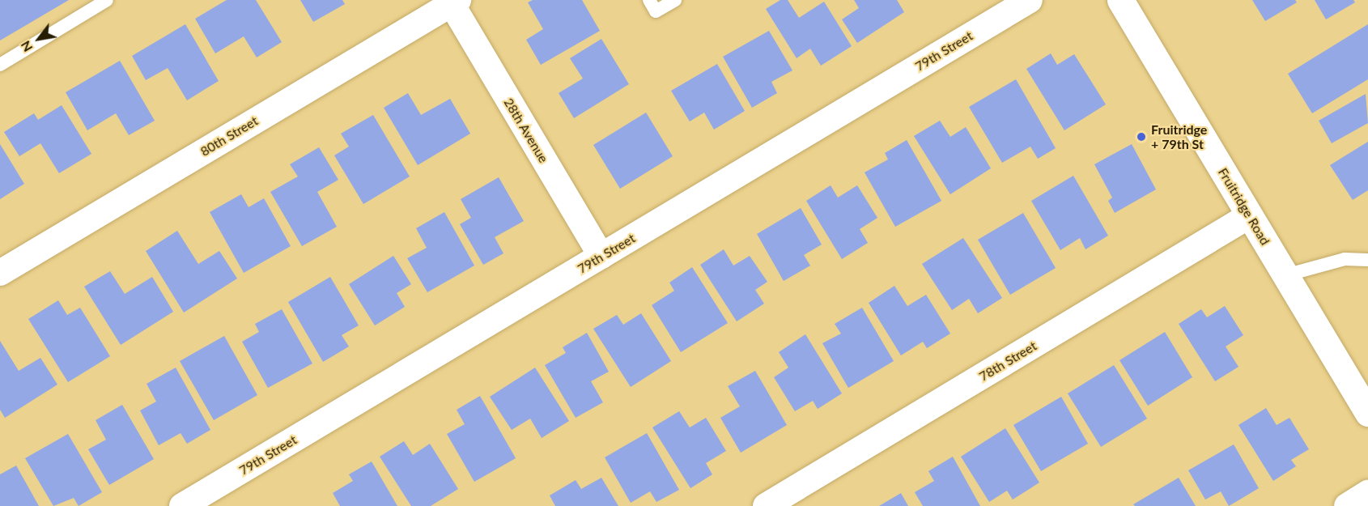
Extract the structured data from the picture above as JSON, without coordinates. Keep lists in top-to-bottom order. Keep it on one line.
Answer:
{"streets":{"main road":["Fruitridge Road"],"street":["79th Street","28th Avenue","80th Street","78th Street"]},"crossings":[["79th Street","28th Avenue"],["28th Avenue","80th Street"],["Fruitridge Road","78th Street"]],"places":["Fruitridge + 79th St"],"north":"bottom left"}
